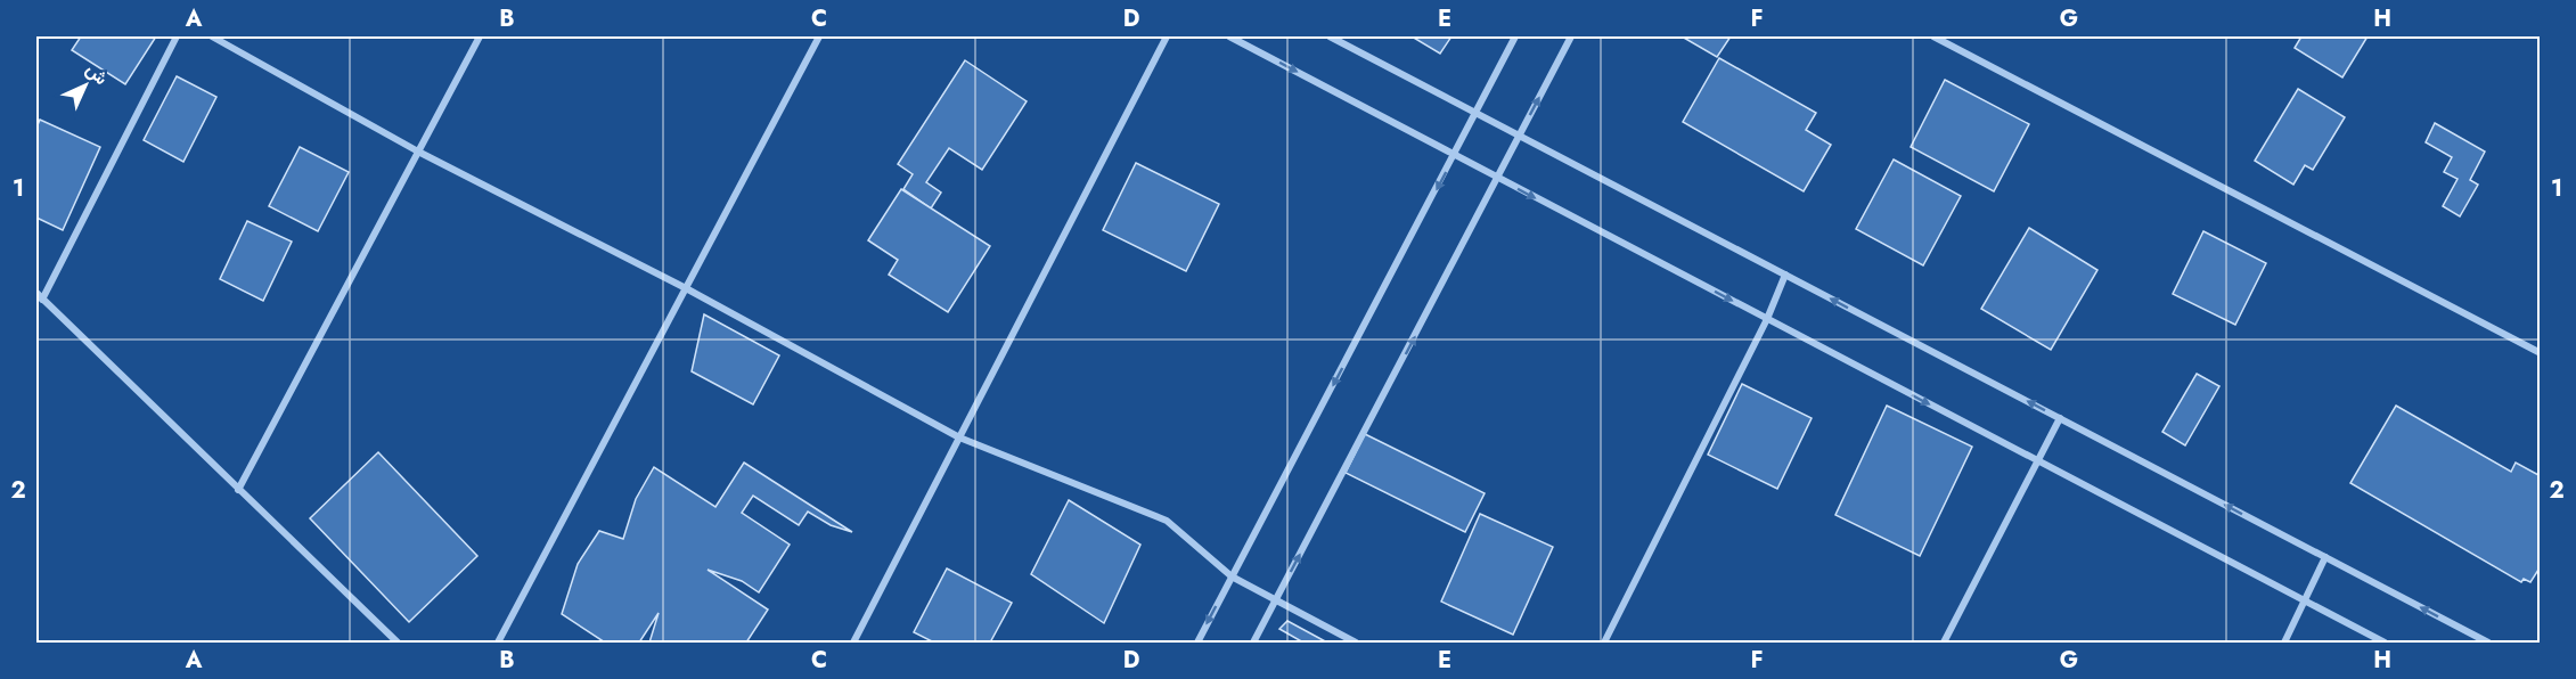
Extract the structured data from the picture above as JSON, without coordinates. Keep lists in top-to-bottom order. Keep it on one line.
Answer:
{"north":"top right","grid":{"columns":["A","B","C","D","E","F","G","H"],"rows":["1","2"]}}
